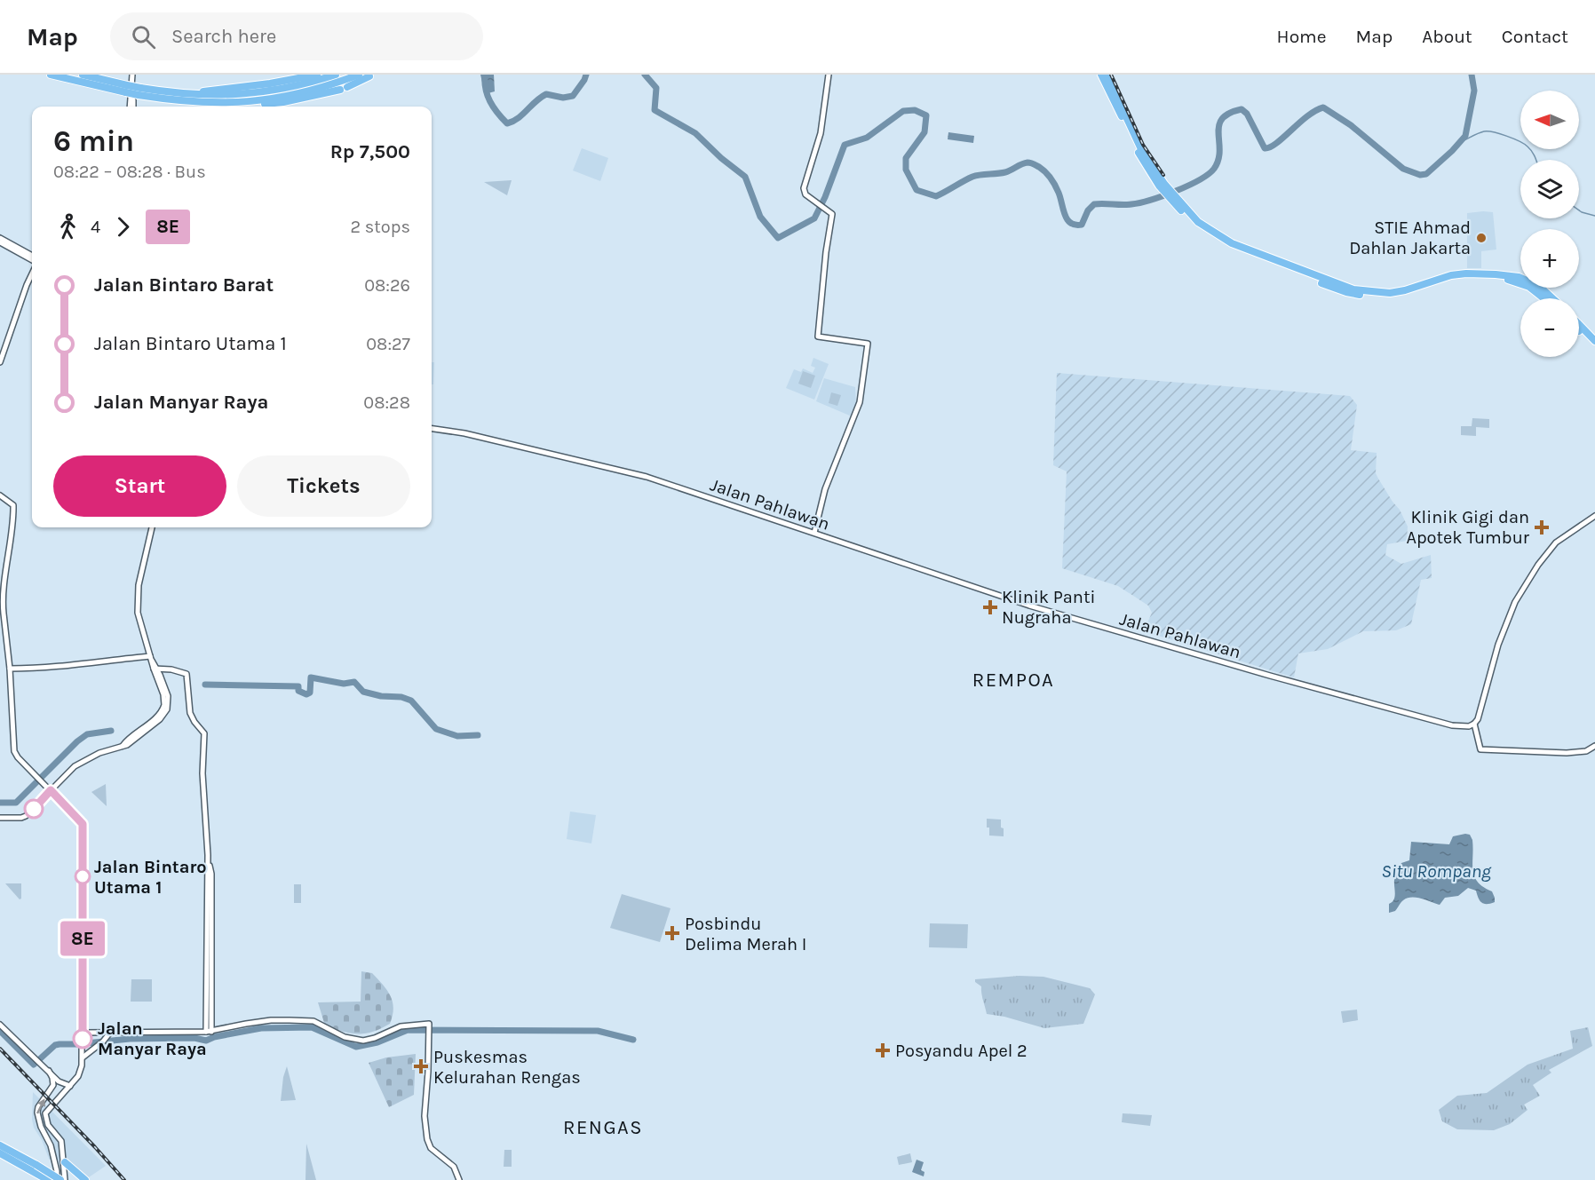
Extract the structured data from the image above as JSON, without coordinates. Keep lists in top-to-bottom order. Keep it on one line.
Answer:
{"streets":{"main road":["Jalan Pahlawan"]},"districts":["REMPOA","RENGAS"],"water":["Situ Rompang"],"places":{"other":["STIE Ahmad Dahlan Jakarta","Jalan Bintaro Utama 1","Jalan Manyar Raya"],"health":["Klinik Gigi dan Apotek Tumbur","Klinik Panti Nugraha","Posbindu Delima Merah I","Posyandu Apel 2","Puskesmas Kelurahan Rengas"]},"lines":["bus line 8E"],"north":"left","page":{"header":"Map","search":"Search here","nav":["Home","Map","About","Contact"],"on_map":"8E","map_buttons":["+","−"],"heading":["6 min","08:22 – 08:28 · Bus","Rp 7,500"],"legs":["4","8E","2 stops"],"list":[{"name":"Jalan Bintaro Barat","value":"08:26"},{"name":"Jalan Bintaro Utama 1","value":"08:27"},{"name":"Jalan Manyar Raya","value":"08:28"}],"buttons":["Start","Tickets"]}}
